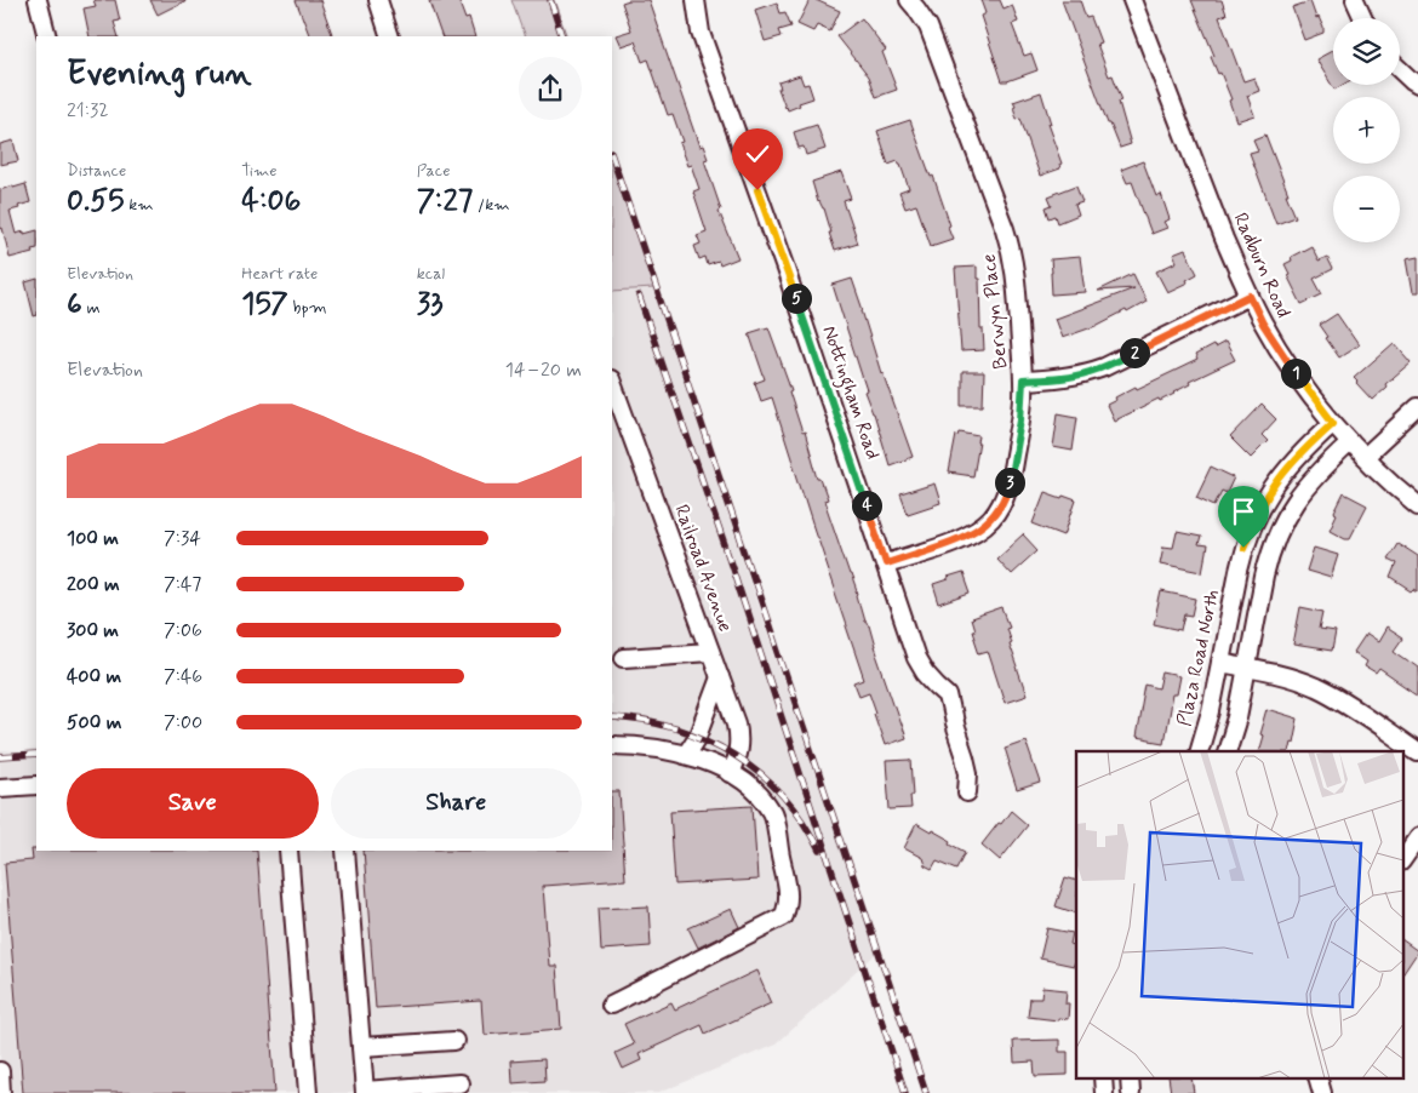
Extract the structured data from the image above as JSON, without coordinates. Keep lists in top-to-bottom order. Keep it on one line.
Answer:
{"streets":{"street":["Radburn Road","Berwyn Place","Nottingham Road","Railroad Avenue","Plaza Road North"]},"crossings":[["Radburn Road","Plaza Road North"],["Berwyn Place","Nottingham Road"]],"page":{"map_buttons":["+","−"],"heading":["Evening run","21:32"],"stats":[["Distance","0.55 km"],["Time","4:06"],["Pace","7:27 /km"],["Elevation","6 m"],["Heart rate","157 bpm"],["kcal","33"]],"pins":["5","2","1","3","4"],"chart":["Elevation","14–20 m"],"list":[{"name":"100 m","note":"7:34"},{"name":"200 m","note":"7:47"},{"name":"300 m","note":"7:06"},{"name":"400 m","note":"7:46"},{"name":"500 m","note":"7:00"}],"buttons":["Save","Share"]}}
